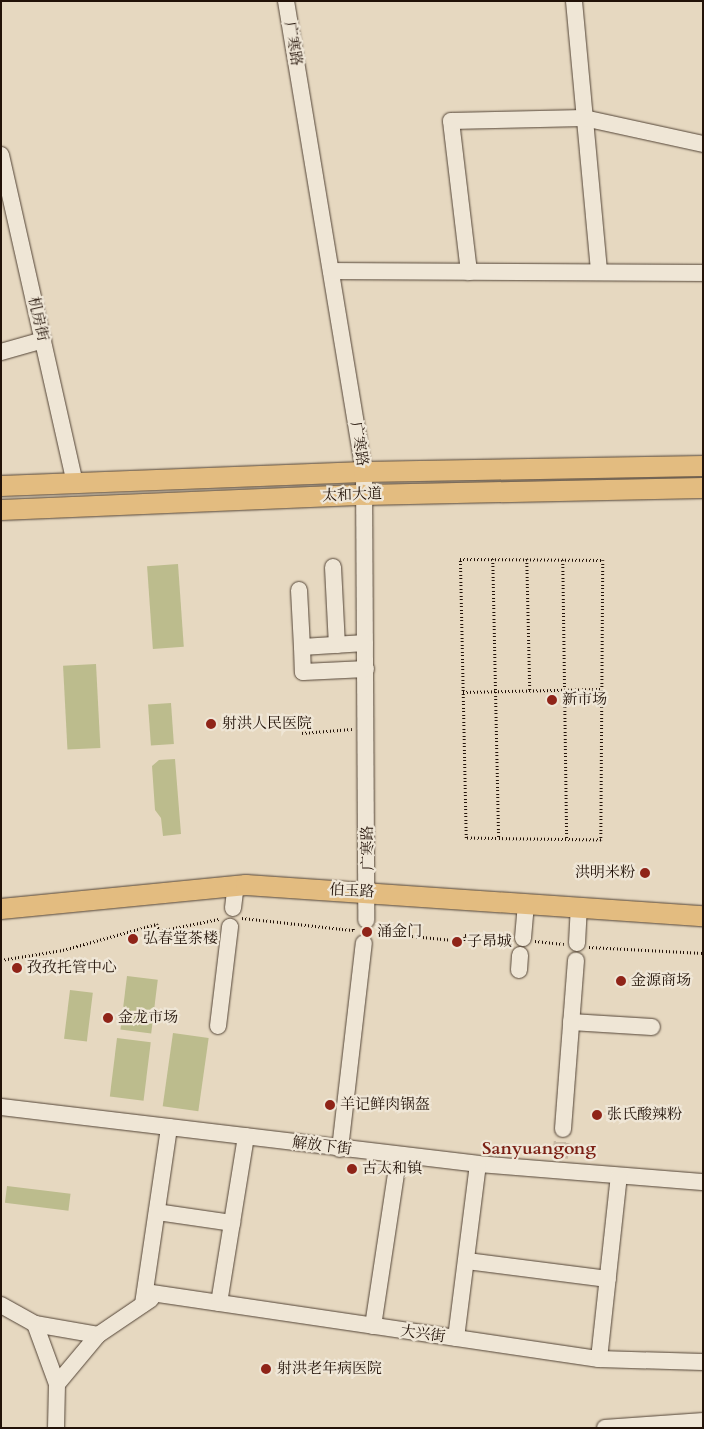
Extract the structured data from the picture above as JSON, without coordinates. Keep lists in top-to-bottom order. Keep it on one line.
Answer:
{"streets":{"main road":["太和大道","伯玉路"],"street":["广寒路","机房街","解放下街","大兴街"]},"crossings":[["广寒路","太和大道"],["广寒路","伯玉路"],["机房街","太和大道"]],"districts":["Sanyuangong"],"places":["新市场","射洪人民医院","洪明米粉","涌金门","弘春堂茶楼","子昂城","孜孜托管中心","金源商场","金龙市场","羊记鲜肉锅盔","张氏酸辣粉","古太和镇","射洪老年病医院"]}
